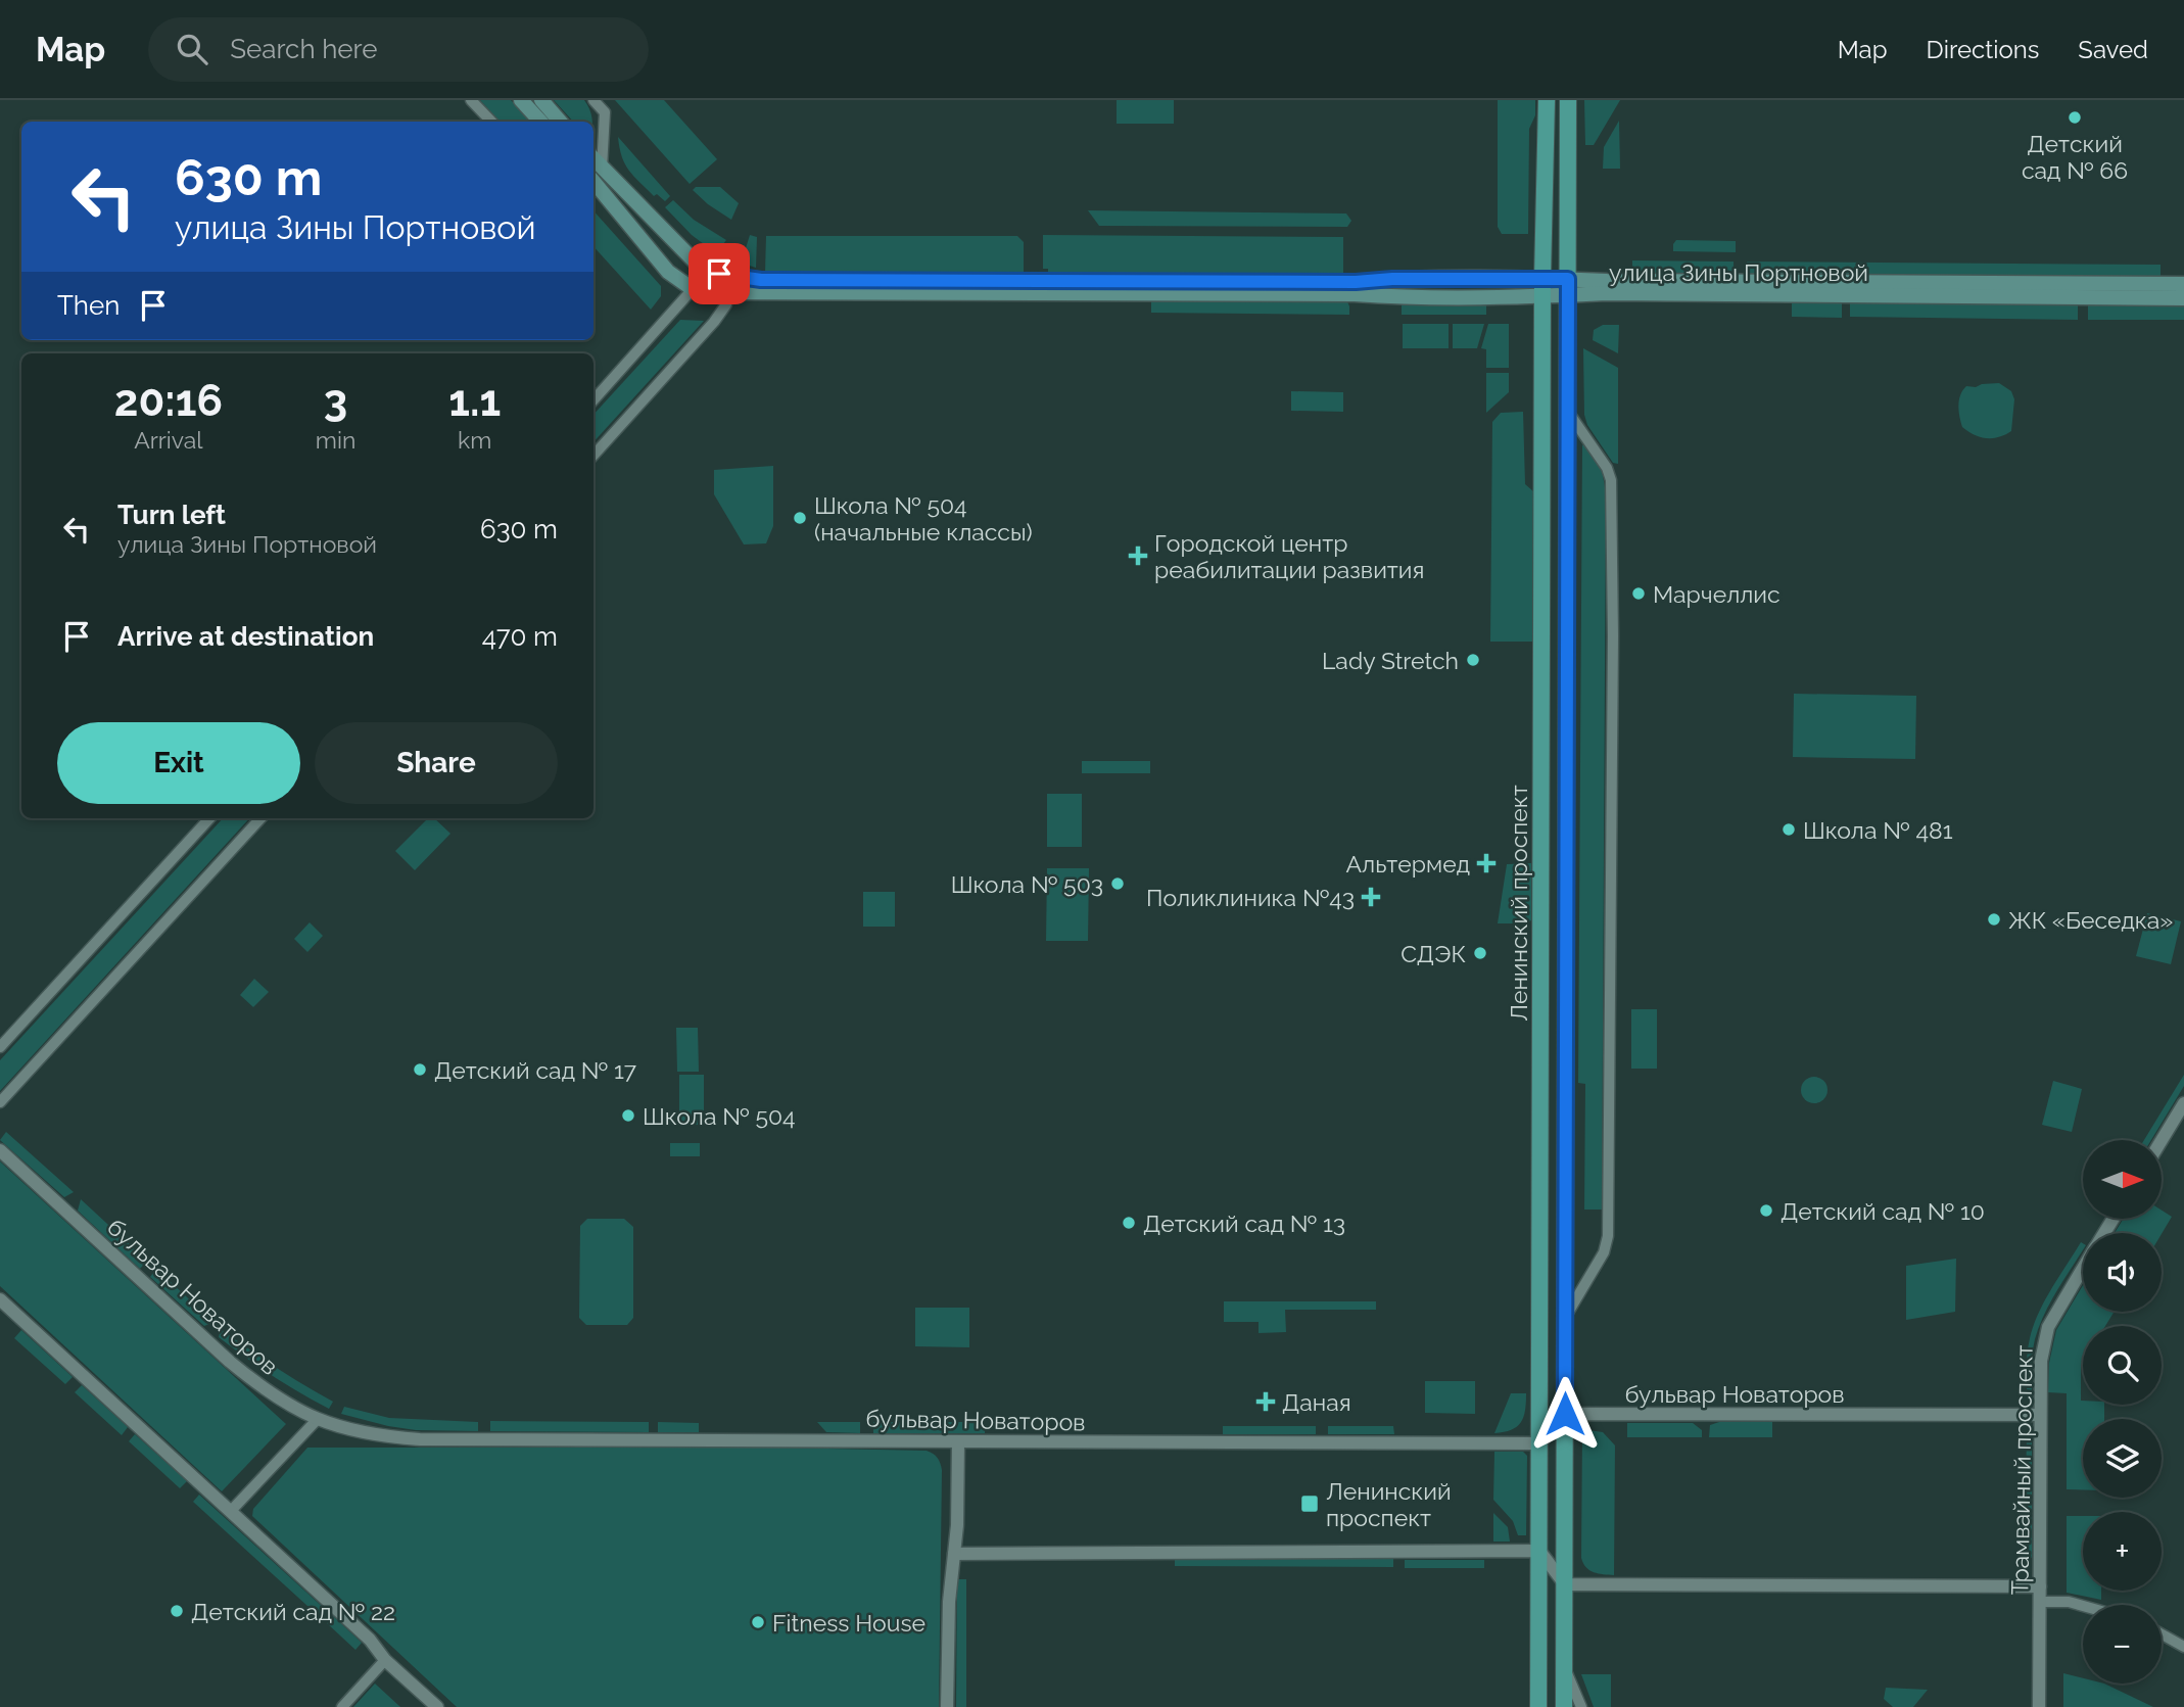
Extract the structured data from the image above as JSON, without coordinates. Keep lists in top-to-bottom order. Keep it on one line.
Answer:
{"streets":{"main road":["улица Зины Портновой","Ленинский проспект"],"street":["бульвар Новаторов","Трамвайный проспект"]},"crossings":[["улица Зины Портновой","Ленинский проспект"],["Ленинский проспект","бульвар Новаторов"],["бульвар Новаторов","Трамвайный проспект"]],"places":{"other":["Детский сад № 66","Школа № 504 (начальные классы)","Марчеллис","Lady Stretch","Школа № 481","Школа № 503","ЖК «Беседка»","СДЭК","Детский сад № 17","Школа № 504","Детский сад № 10","Детский сад № 13","Детский сад № 22","Fitness House"],"health":["Городской центр реабилитации развития","Альтермед","Поликлиника №43","Даная"],"transit":["Ленинский проспект"]},"north":"right","page":{"header":"Map","search":"Search here","nav":["Map","Directions","Saved"],"turn":["630 m","улица Зины Портновой"],"then":"Then","eta":["20:16","Arrival","3","min","1.1","km"],"list":[{"name":"Turn left","note":"улица Зины Портновой","value":"630 m"},{"name":"Arrive at destination","value":"470 m"}],"buttons":["Exit","Share"],"map_buttons":["+","−"]}}
